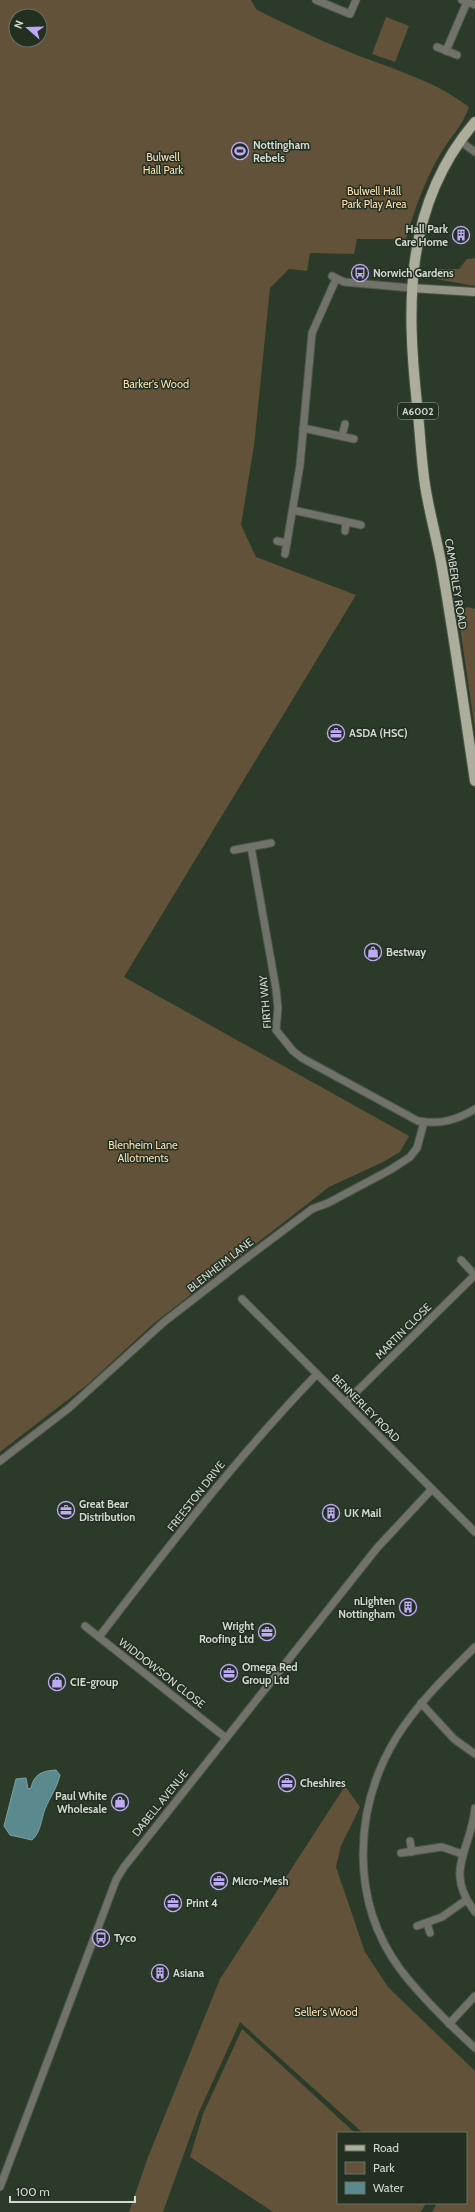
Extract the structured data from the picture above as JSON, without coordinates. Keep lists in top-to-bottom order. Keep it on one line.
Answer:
{"streets":{"main road":["A6002","CAMBERLEY ROAD"],"street":["FIRTH WAY","BLENHEIM LANE","MARTIN CLOSE","BENNERLEY ROAD","FREESTON DRIVE","WIDDOWSON CLOSE","DABELL AVENUE"]},"crossings":[["A6002","CAMBERLEY ROAD"],["FIRTH WAY","BLENHEIM LANE"],["MARTIN CLOSE","BENNERLEY ROAD"],["BENNERLEY ROAD","FREESTON DRIVE"],["BENNERLEY ROAD","DABELL AVENUE"],["FREESTON DRIVE","WIDDOWSON CLOSE"],["WIDDOWSON CLOSE","DABELL AVENUE"]],"parks":["Bulwell Hall Park","Bulwell Hall Park Play Area","Barker's Wood","Blenheim Lane Allotments","Seller's Wood"],"places":{"sports":["Nottingham Rebels"],"building":["Hall Park Care Home","UK Mail","nLighten Nottingham","Asiana"],"bus stop":["Norwich Gardens","Tyco"],"office":["ASDA (HSC)","Great Bear Distribution","Wright Roofing Ltd","Omega Red Group Ltd","Cheshires","Micro-Mesh","Print 4"],"shop":["Bestway","CIE-group","Paul White Wholesale"]},"legend":["Road","Park","Water"],"scale_bar":"100 m","north":"left"}
